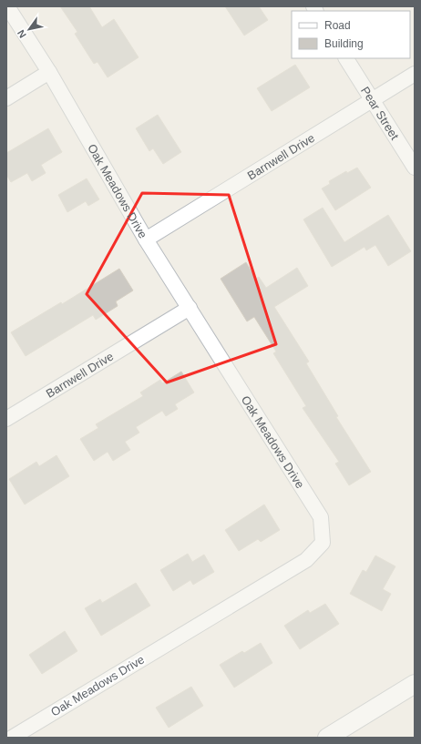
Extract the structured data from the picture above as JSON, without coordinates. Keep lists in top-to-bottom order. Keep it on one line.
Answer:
{"streets":{"street":["Pear Street","Barnwell Drive","Oak Meadows Drive"]},"crossings":[["Pear Street","Barnwell Drive"],["Barnwell Drive","Oak Meadows Drive"]],"legend":["Road","Building"],"north":"bottom left"}
